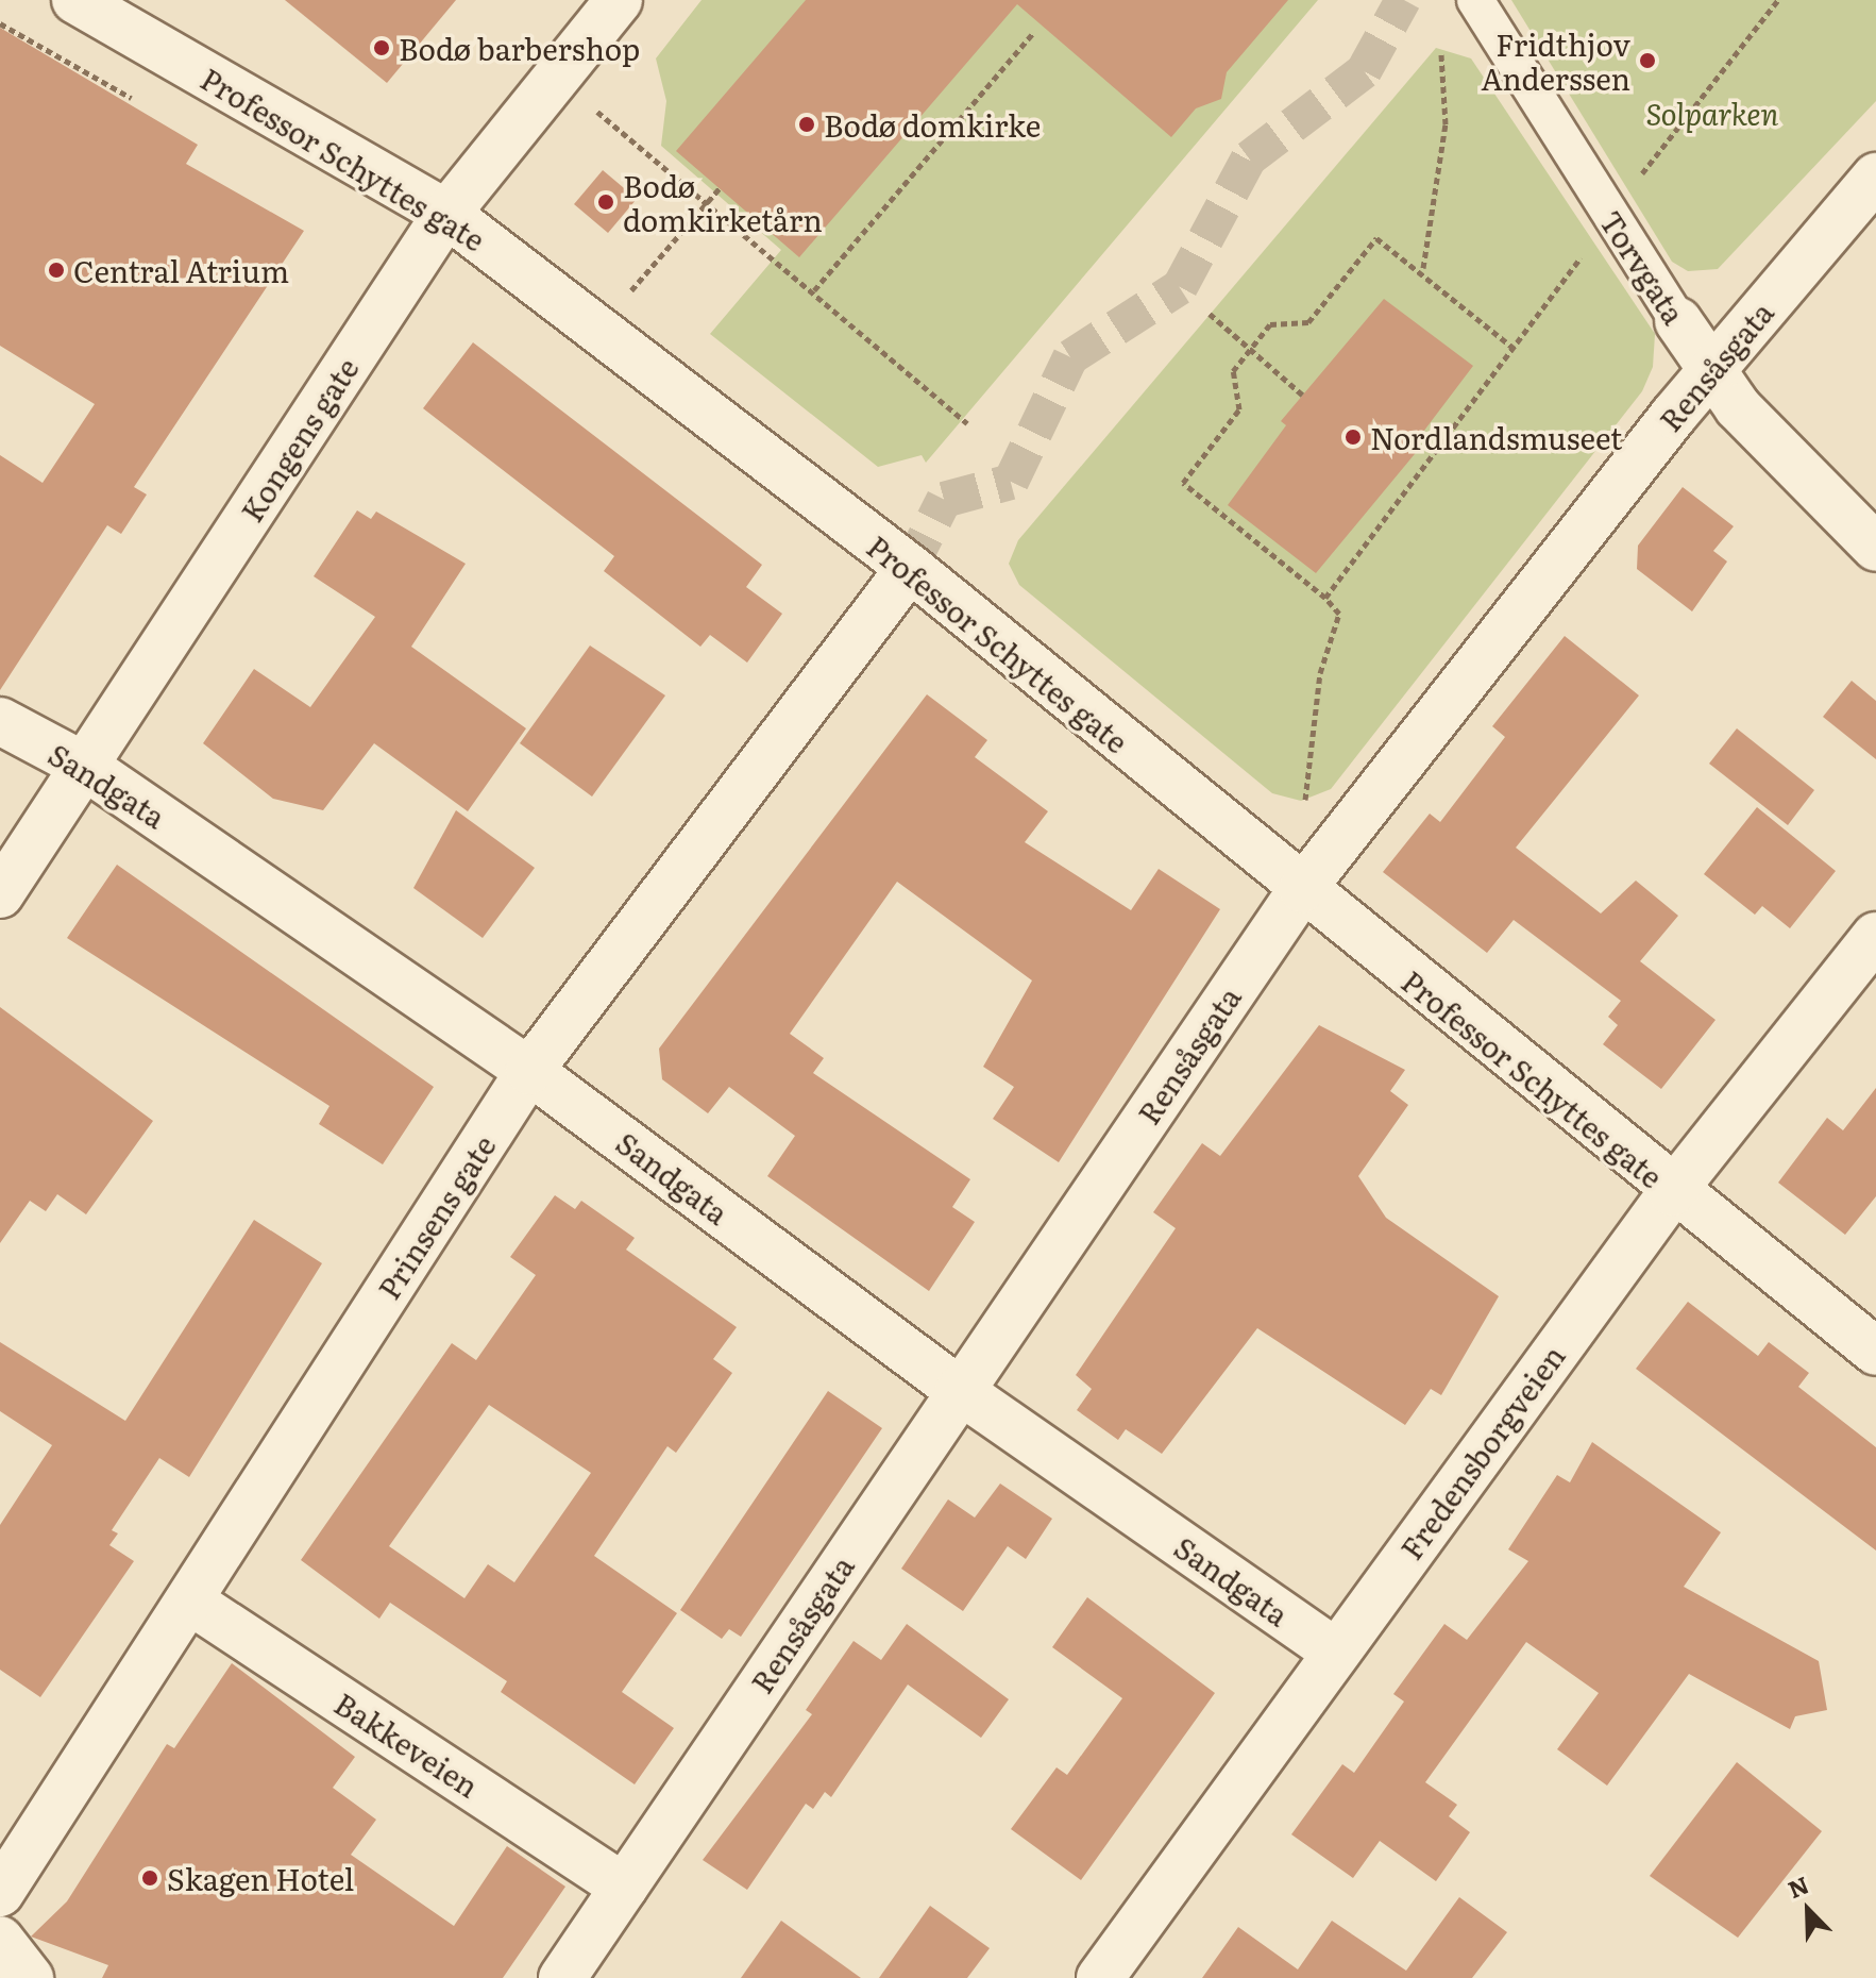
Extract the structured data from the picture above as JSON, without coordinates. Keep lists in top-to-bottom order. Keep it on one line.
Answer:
{"streets":{"street":["Professor Schyttes gate","Torvgata","Rensåsgata","Kongens gate","Sandgata","Prinsens gate","Fredensborgveien","Bakkeveien"]},"crossings":[["Professor Schyttes gate","Rensåsgata"],["Professor Schyttes gate","Kongens gate"],["Professor Schyttes gate","Prinsens gate"],["Professor Schyttes gate","Fredensborgveien"],["Torvgata","Rensåsgata"],["Rensåsgata","Sandgata"],["Rensåsgata","Bakkeveien"],["Kongens gate","Sandgata"],["Sandgata","Prinsens gate"],["Sandgata","Fredensborgveien"],["Prinsens gate","Bakkeveien"]],"parks":["Solparken"],"places":["Bodø barbershop","Fridthjov Anderssen","Bodø domkirke","Bodø domkirketårn","Central Atrium","Nordlandsmuseet","Skagen Hotel"],"north":"top left"}
